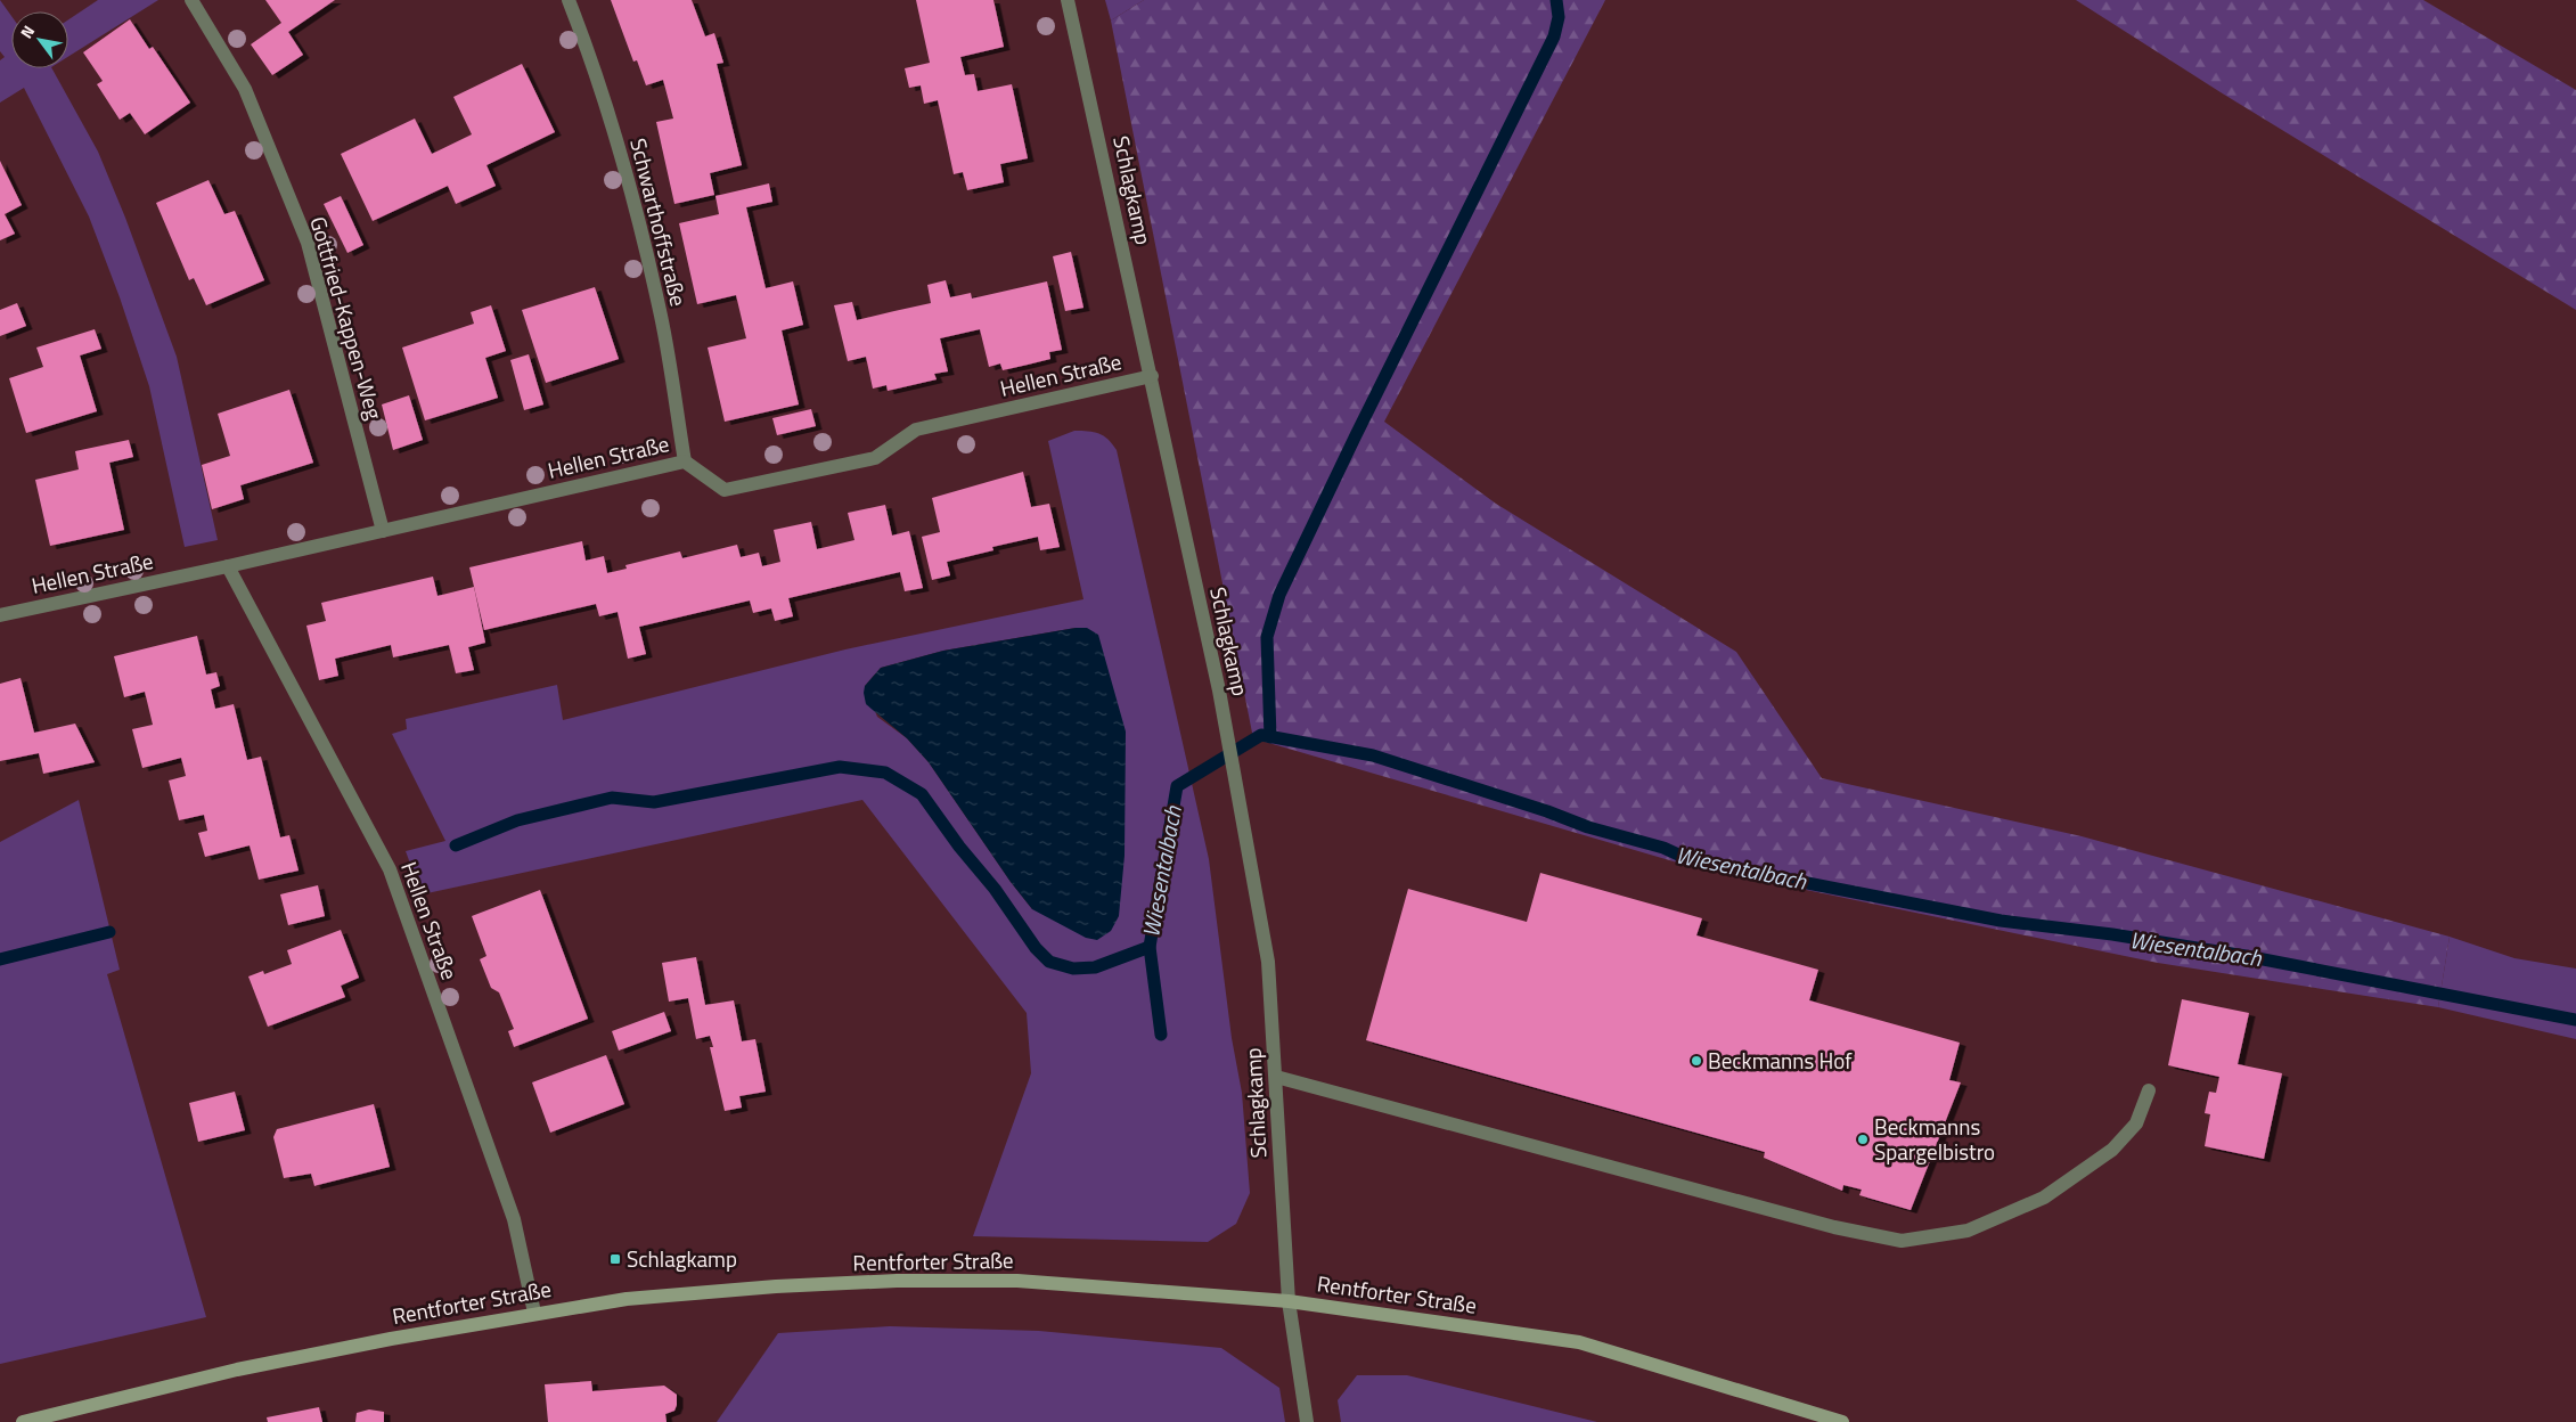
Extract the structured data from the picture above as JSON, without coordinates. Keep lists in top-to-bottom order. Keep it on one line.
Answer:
{"streets":{"main road":["Rentforter Straße"],"street":["Schlagkamp","Schwarthoffstraße","Gottfried-Kappen-Weg","Hellen Straße"]},"crossings":[["Schlagkamp","Hellen Straße"],["Schlagkamp","Rentforter Straße"],["Schwarthoffstraße","Hellen Straße"],["Gottfried-Kappen-Weg","Hellen Straße"],["Hellen Straße","Rentforter Straße"]],"water":["Wiesentalbach"],"places":{"other":["Beckmanns Hof","Beckmanns Spargelbistro"],"transit":["Schlagkamp"]},"north":"top left"}
